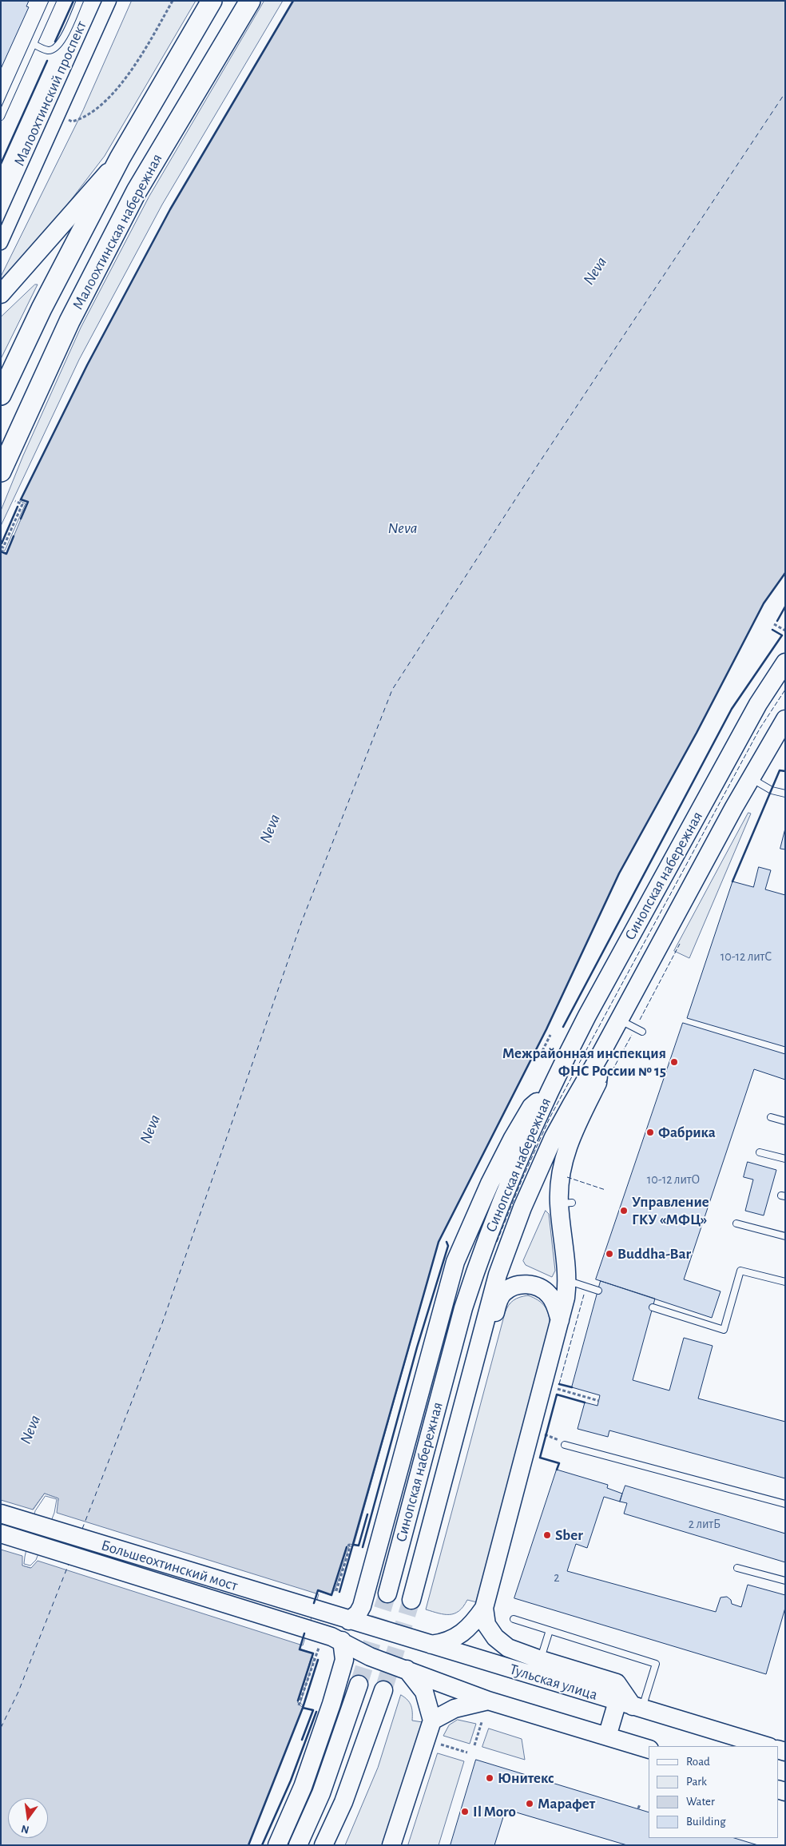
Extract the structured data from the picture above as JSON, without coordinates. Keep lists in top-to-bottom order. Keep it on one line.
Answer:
{"streets":{"main road":["Малоохтинская набережная","Синопская набережная","Большеохтинский мост","Тульская улица"],"street":["Малоохтинский проспект"]},"crossings":[["Большеохтинский мост","Тульская улица"]],"water":["Neva"],"places":["Межрайонная инспекция ФНС России № 15","Фабрика","Управление ГКУ «МФЦ»","Buddha-Bar","Sber","Юнитекс","Марафет","Il Moro"],"house_numbers":["10-12 литС","10-12 литО","2 литБ","2"],"legend":["Road","Park","Water","Building"],"north":"bottom"}
